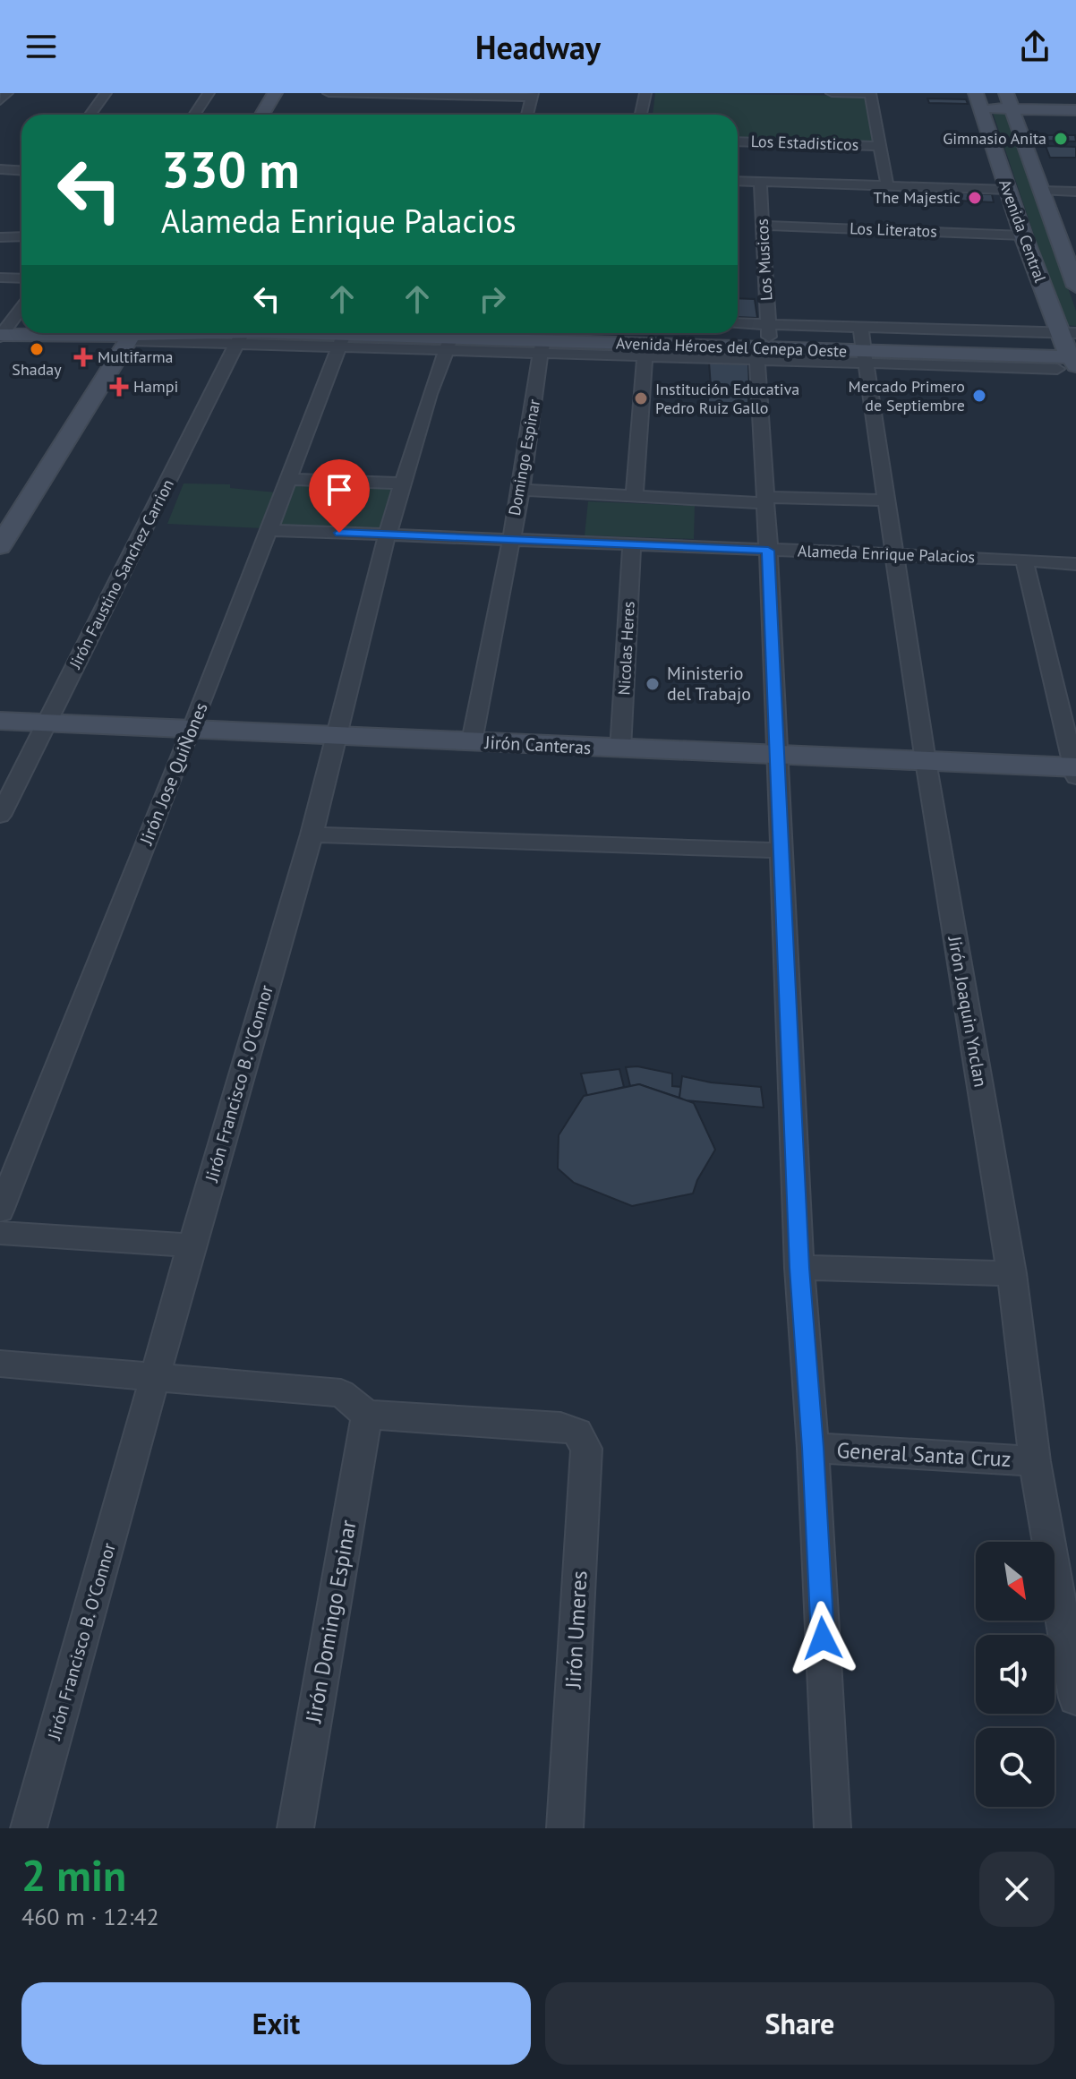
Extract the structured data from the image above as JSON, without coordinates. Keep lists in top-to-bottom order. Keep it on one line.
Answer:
{"streets":{"main road":["Avenida Central","Avenida Héroes del Cenepa Oeste","Jirón Canteras"],"street":["Los Estadisticos","Los Literatos","Los Musicos","Domingo Espinar","Alameda Enrique Palacios","Jirón Faustino Sanchez Carrion","Nicolas Heres","Jirón Jose QuiÑones","Jirón Joaquin Ynclan","Jirón Francisco B. O'Connor","General Santa Cruz","Jirón Domingo Espinar","Jirón Umeres"]},"crossings":[["Los Literatos","Avenida Central"],["Los Literatos","Los Musicos"],["Avenida Central","Avenida Héroes del Cenepa Oeste"],["Los Musicos","Avenida Héroes del Cenepa Oeste"],["Los Musicos","Alameda Enrique Palacios"],["Los Musicos","Jirón Canteras"],["Los Musicos","General Santa Cruz"],["Avenida Héroes del Cenepa Oeste","Domingo Espinar"],["Avenida Héroes del Cenepa Oeste","Jirón Faustino Sanchez Carrion"],["Avenida Héroes del Cenepa Oeste","Jirón Jose QuiÑones"],["Avenida Héroes del Cenepa Oeste","Jirón Joaquin Ynclan"],["Avenida Héroes del Cenepa Oeste","Jirón Francisco B. O'Connor"],["Domingo Espinar","Alameda Enrique Palacios"],["Domingo Espinar","Jirón Canteras"],["Alameda Enrique Palacios","Nicolas Heres"],["Alameda Enrique Palacios","Jirón Jose QuiÑones"],["Alameda Enrique Palacios","Jirón Joaquin Ynclan"],["Alameda Enrique Palacios","Jirón Francisco B. O'Connor"],["Jirón Faustino Sanchez Carrion","Jirón Canteras"],["Nicolas Heres","Jirón Canteras"],["Jirón Canteras","Jirón Jose QuiÑones"],["Jirón Canteras","Jirón Joaquin Ynclan"],["Jirón Canteras","Jirón Francisco B. O'Connor"],["Jirón Joaquin Ynclan","General Santa Cruz"],["Jirón Domingo Espinar","Jirón Umeres"]],"places":{"other":["Gimnasio Anita","The Majestic","Shaday","Mercado Primero de Septiembre","Institución Educativa Pedro Ruiz Gallo","Ministerio del Trabajo"],"health":["Multifarma","Hampi"]},"north":"bottom right","page":{"header":"Headway","turn":["330 m","Alameda Enrique Palacios"],"heading":["2 min","460 m · 12:42"],"buttons":["Exit","Share"]}}
